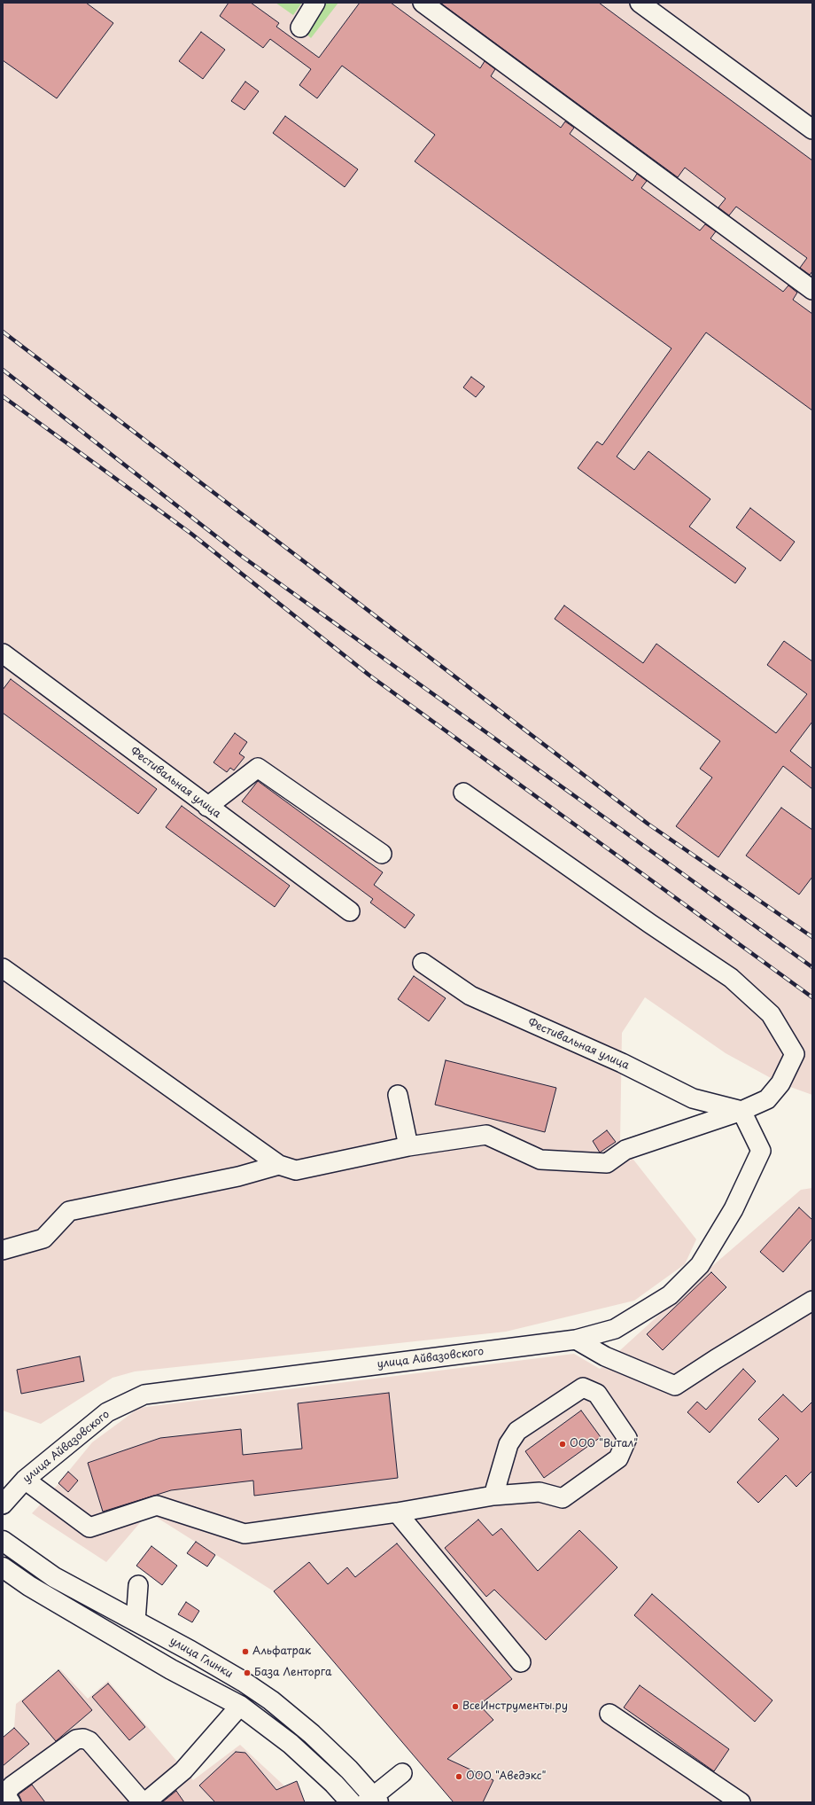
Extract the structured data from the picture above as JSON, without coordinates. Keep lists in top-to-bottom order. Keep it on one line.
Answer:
{"streets":{"highway":["улица Глинки"],"street":["Фестивальная улица","улица Айвазовского"]},"crossings":[["Фестивальная улица","улица Айвазовского"]],"places":["ООО \"Витал\"","Альфатрак","База Ленторга","ВсеИнструменты.ру","ООО \"Аведэкс\""]}
